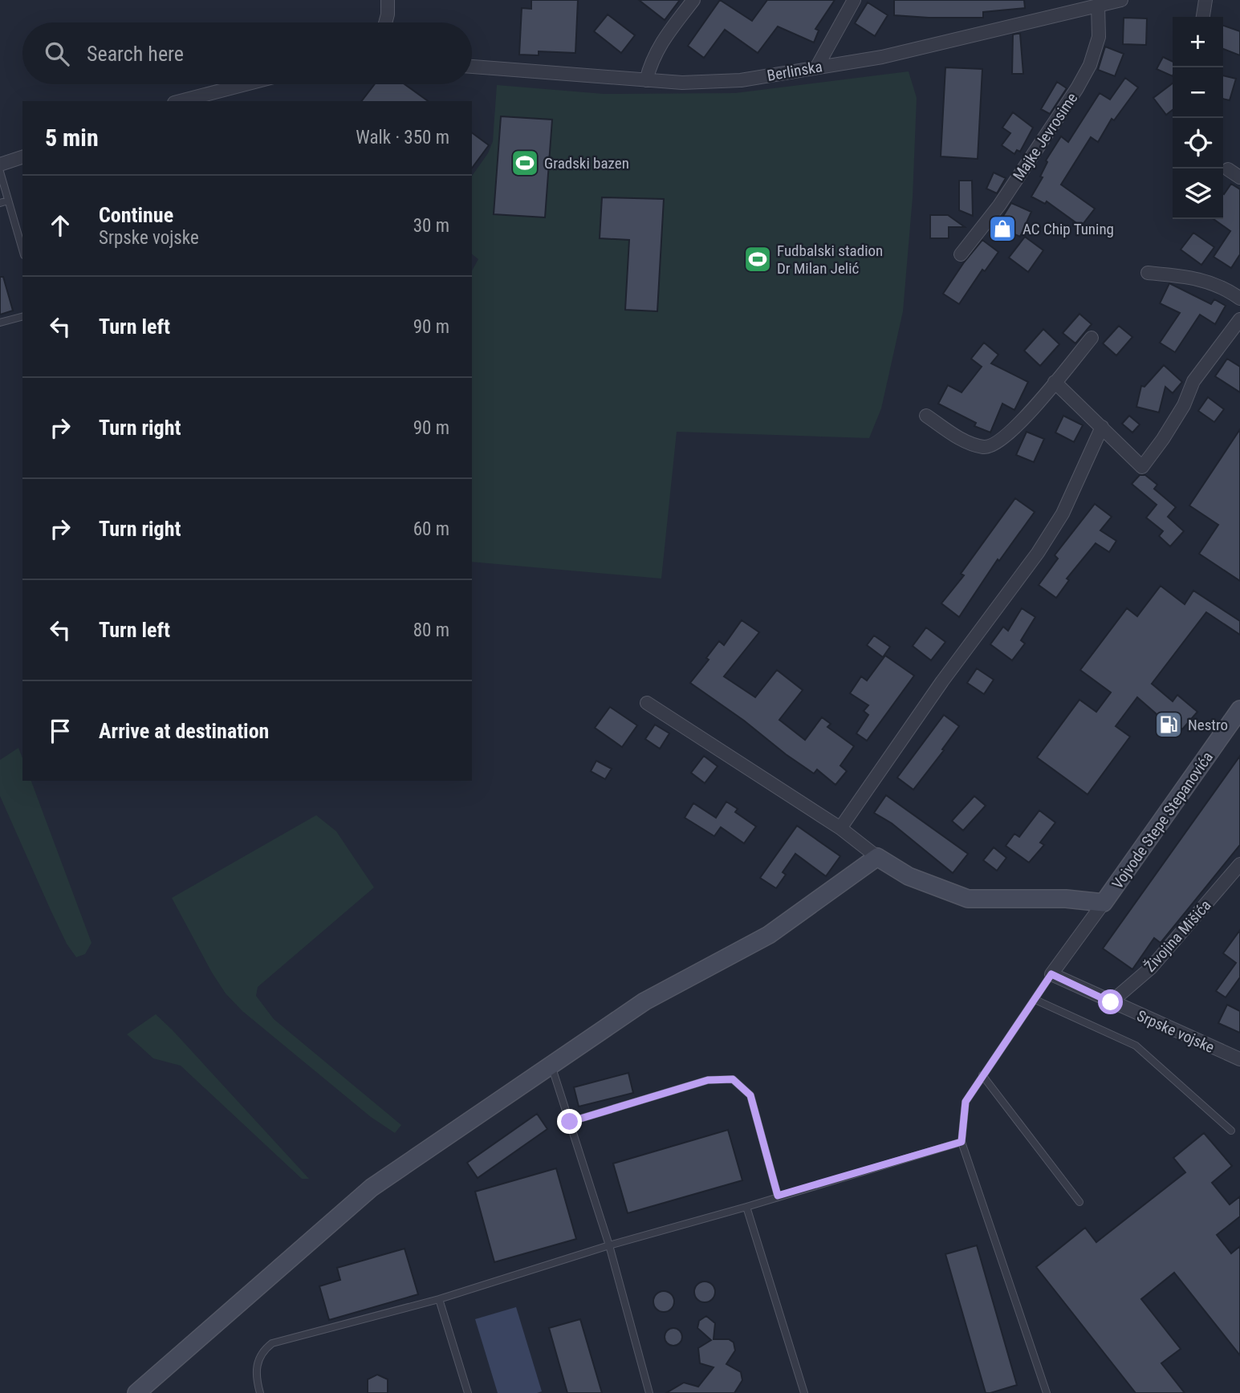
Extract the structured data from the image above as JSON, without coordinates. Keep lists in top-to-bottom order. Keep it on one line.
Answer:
{"streets":{"street":["Berlinska","Majke Jevrosime","Vojvode Stepe Stepanovića","Živojina Mišića","Srpske vojske"]},"crossings":[["Berlinska","Majke Jevrosime"],["Živojina Mišića","Srpske vojske"]],"places":{"sports":["Gradski bazen","Fudbalski stadion Dr Milan Jelić"],"shop":["AC Chip Tuning"],"fuel station":["Nestro"]},"page":{"map_buttons":["+","−"],"search":"Search here","heading":["5 min","Walk · 350 m"],"list":[["Continue","Srpske vojske","30 m"],["Turn left","90 m"],["Turn right","90 m"],["Turn right","60 m"],["Turn left","80 m"],"Arrive at destination"]}}
